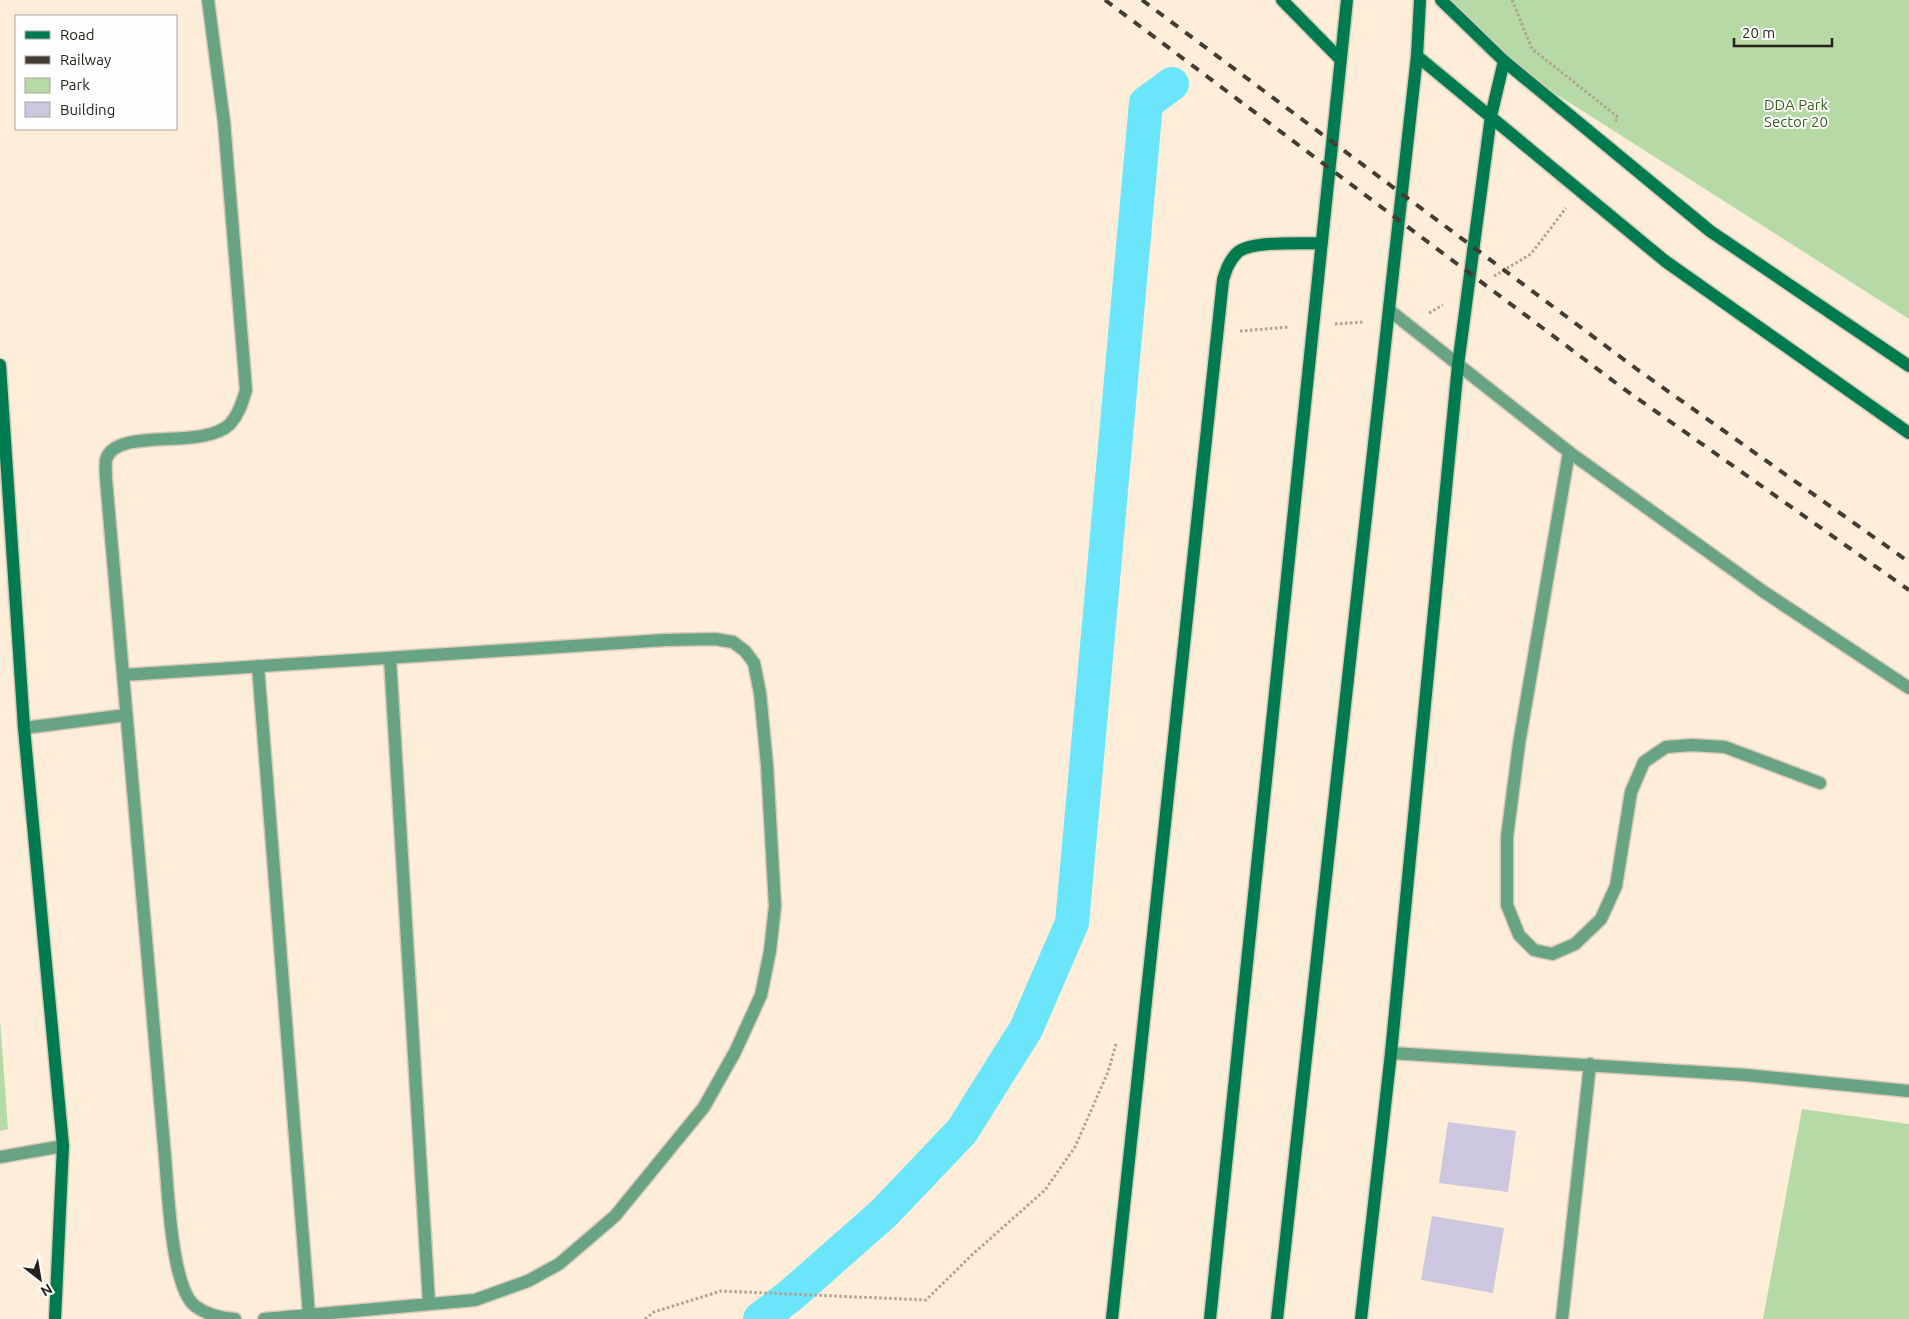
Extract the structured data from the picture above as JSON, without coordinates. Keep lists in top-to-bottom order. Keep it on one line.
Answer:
{"parks":["DDA Park Sector 20"],"legend":["Road","Railway","Park","Building"],"scale_bar":"20 m","north":"bottom right"}
